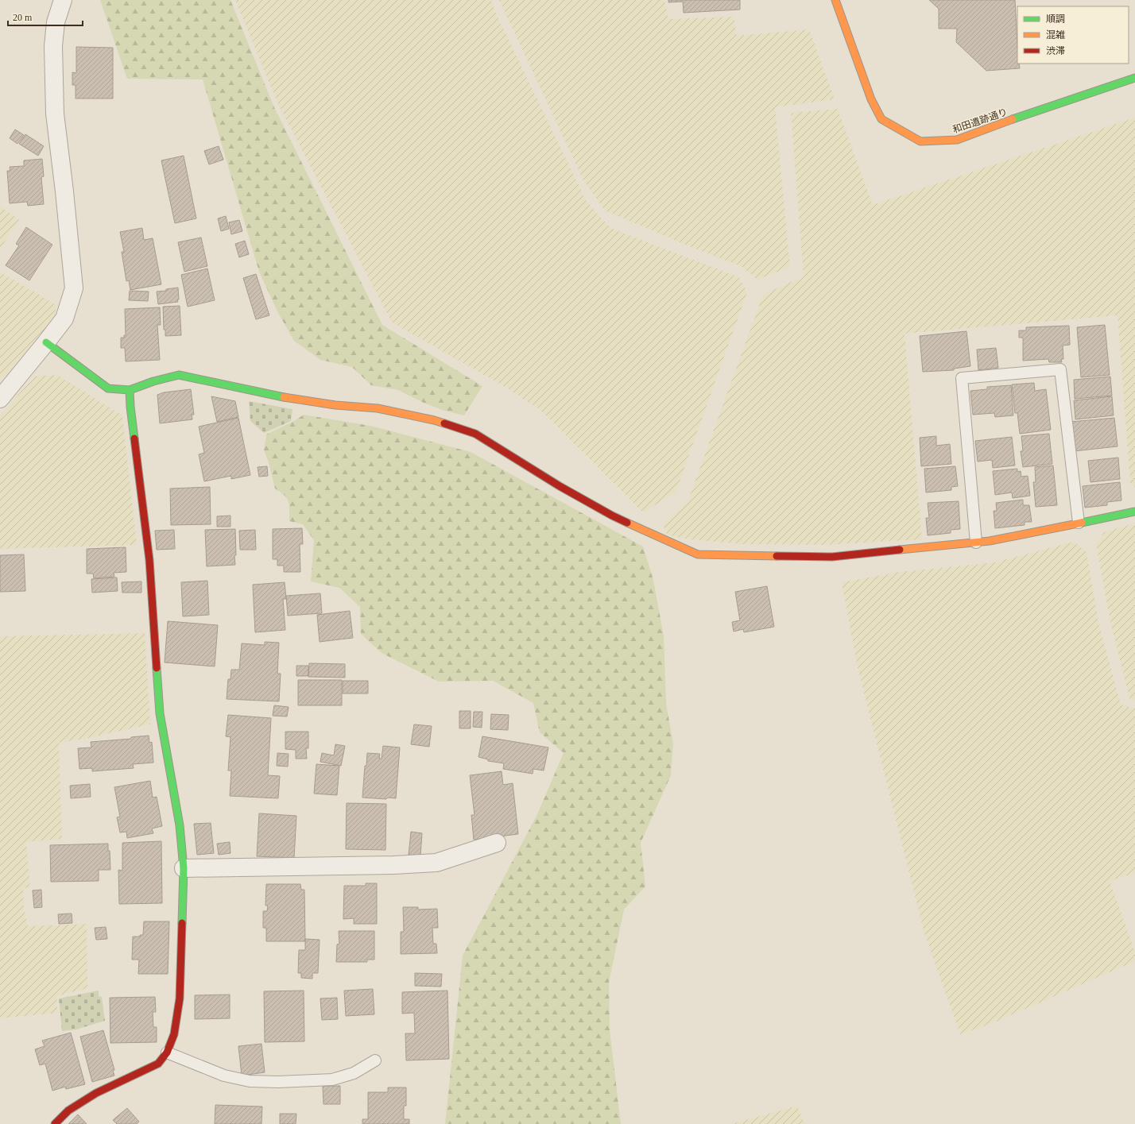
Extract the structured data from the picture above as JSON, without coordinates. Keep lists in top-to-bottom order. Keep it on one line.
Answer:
{"streets":{"street":["和田遺跡通り"]},"legend":["順調","混雑","渋滞"],"scale_bar":"20 m"}
